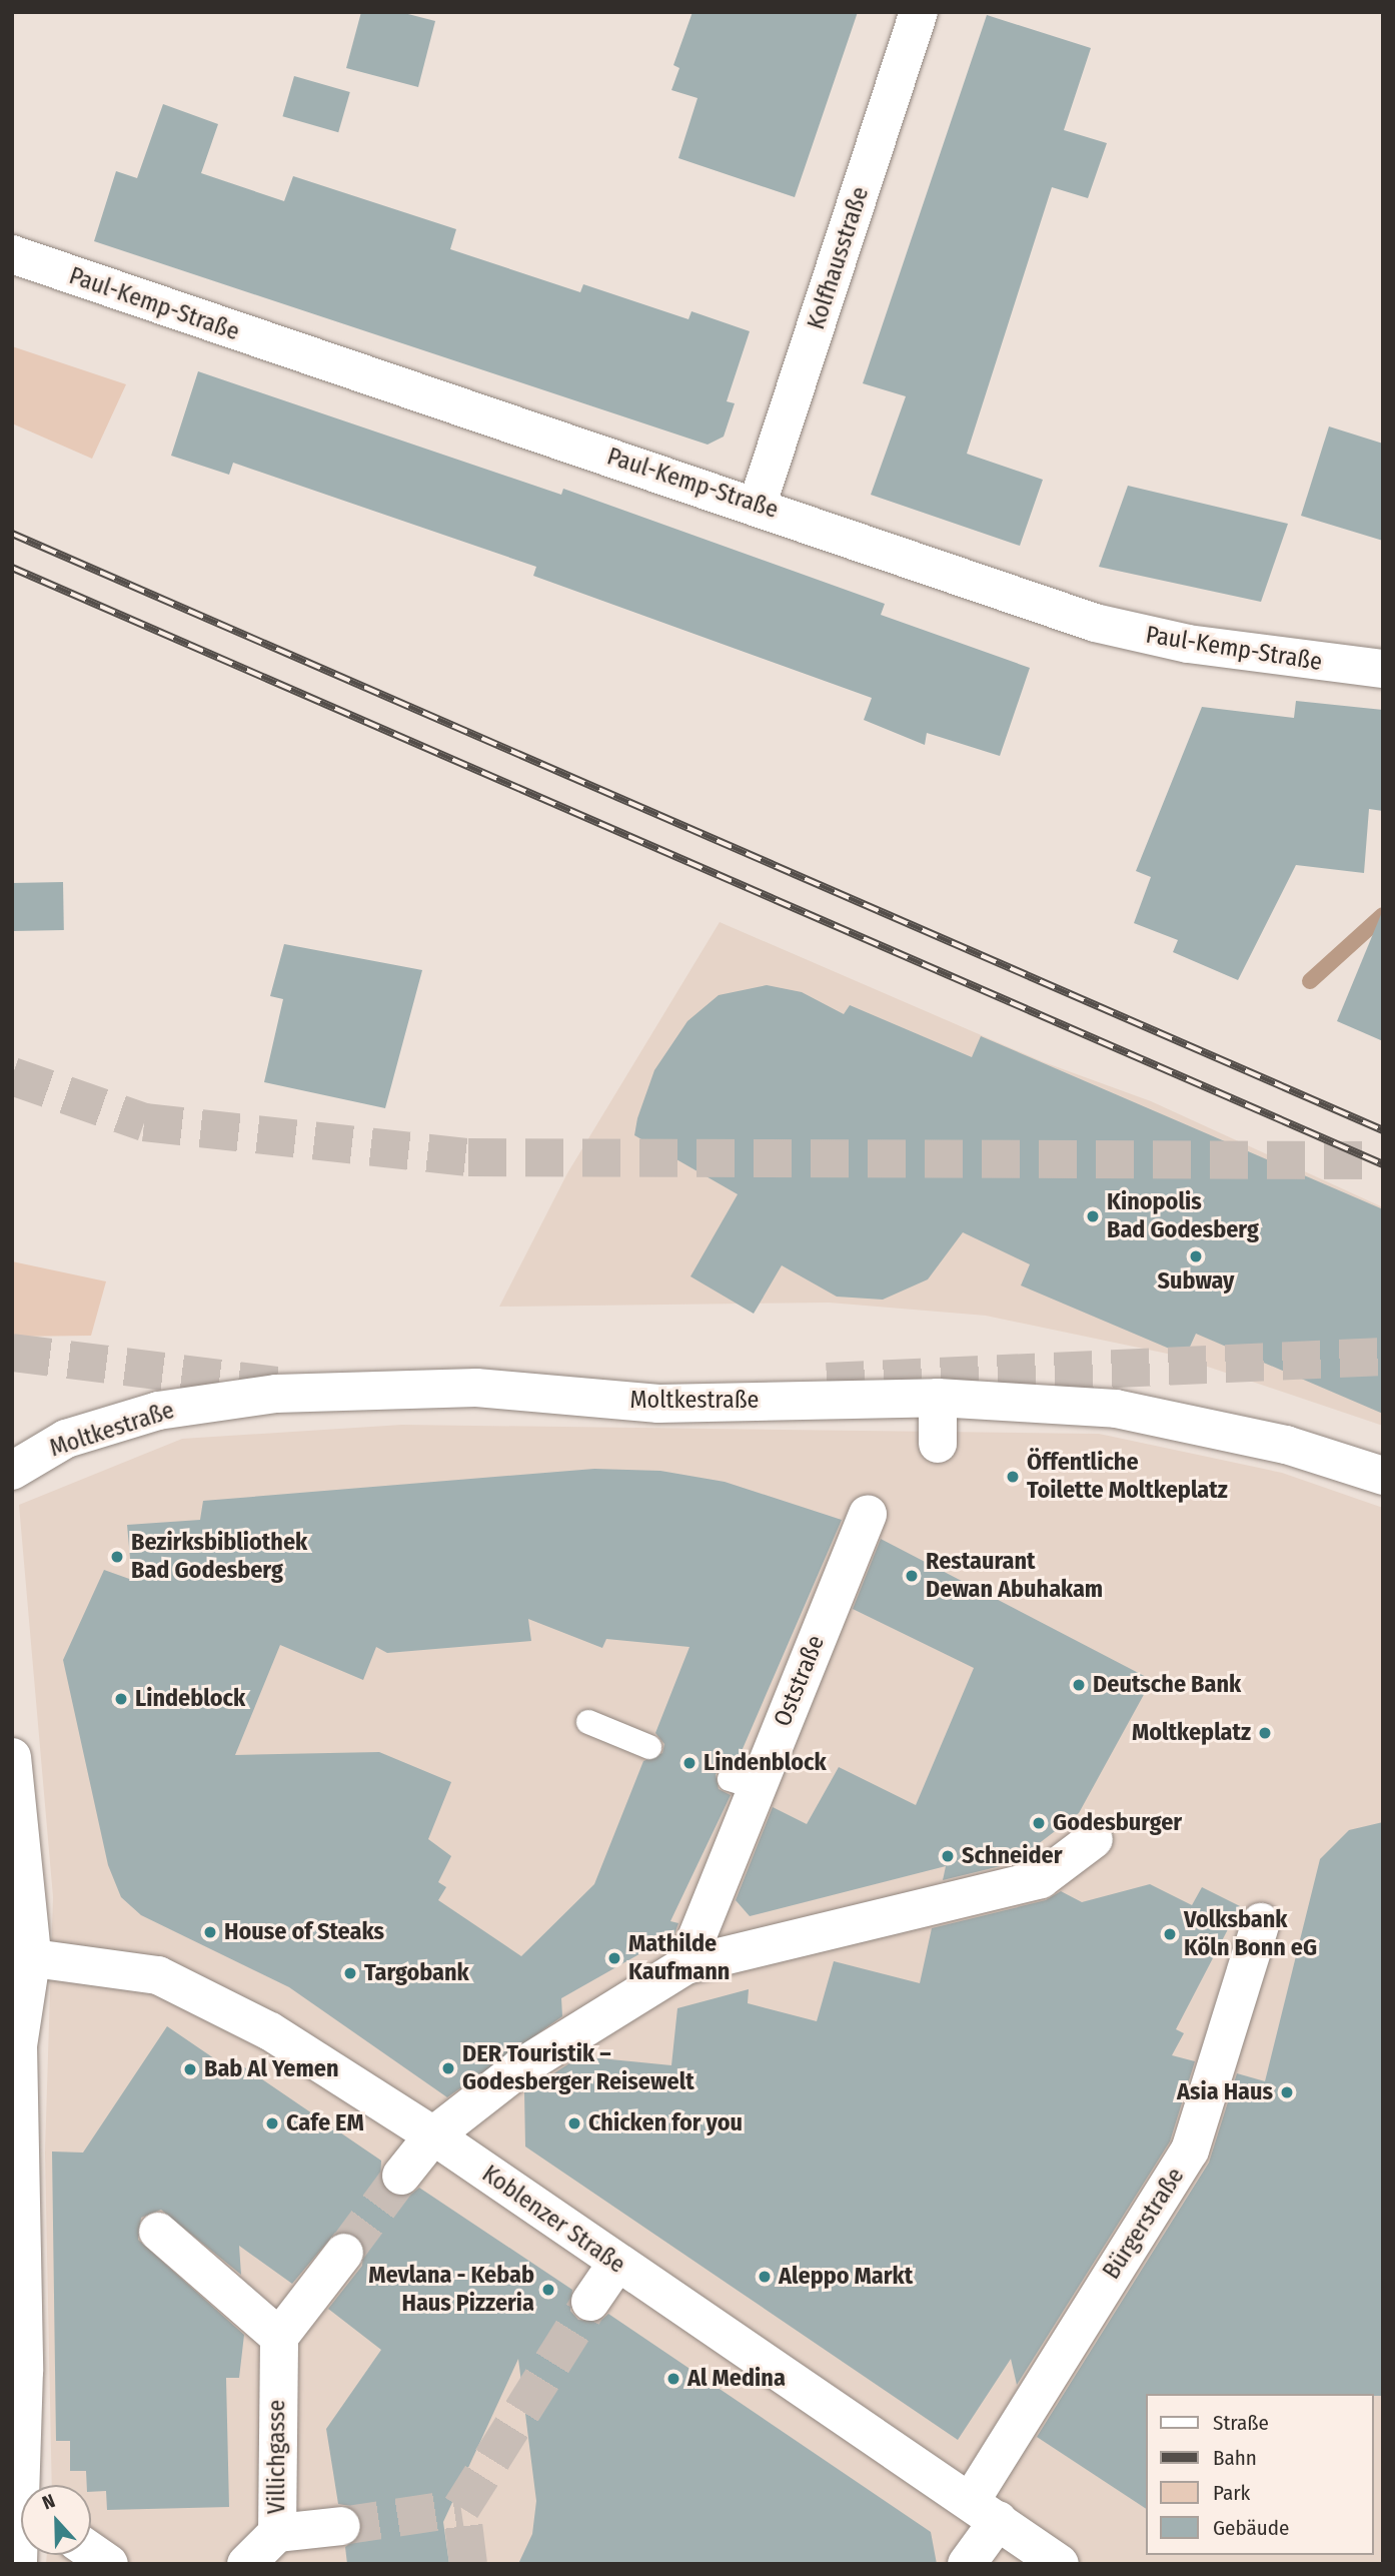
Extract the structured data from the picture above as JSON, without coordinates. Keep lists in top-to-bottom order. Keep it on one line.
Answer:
{"streets":{"street":["Kolfhausstraße","Paul-Kemp-Straße","Moltkestraße","Oststraße","Koblenzer Straße","Bürgerstraße","Villichgasse"]},"crossings":[["Kolfhausstraße","Paul-Kemp-Straße"],["Koblenzer Straße","Bürgerstraße"]],"places":["Kinopolis Bad Godesberg","Subway","Öffentliche Toilette Moltkeplatz","Bezirksbibliothek Bad Godesberg","Restaurant Dewan Abuhakam","Deutsche Bank","Lindeblock","Moltkeplatz","Lindenblock","Godesburger","Schneider","House of Steaks","Volksbank Köln Bonn eG","Mathilde Kaufmann","Targobank","DER Touristik – Godesberger Reisewelt","Bab Al Yemen","Asia Haus","Cafe EM","Chicken for you","Aleppo Markt","Mevlana - Kebab Haus Pizzeria","Al Medina"],"legend":["Straße","Bahn","Park","Gebäude"],"north":"top"}
